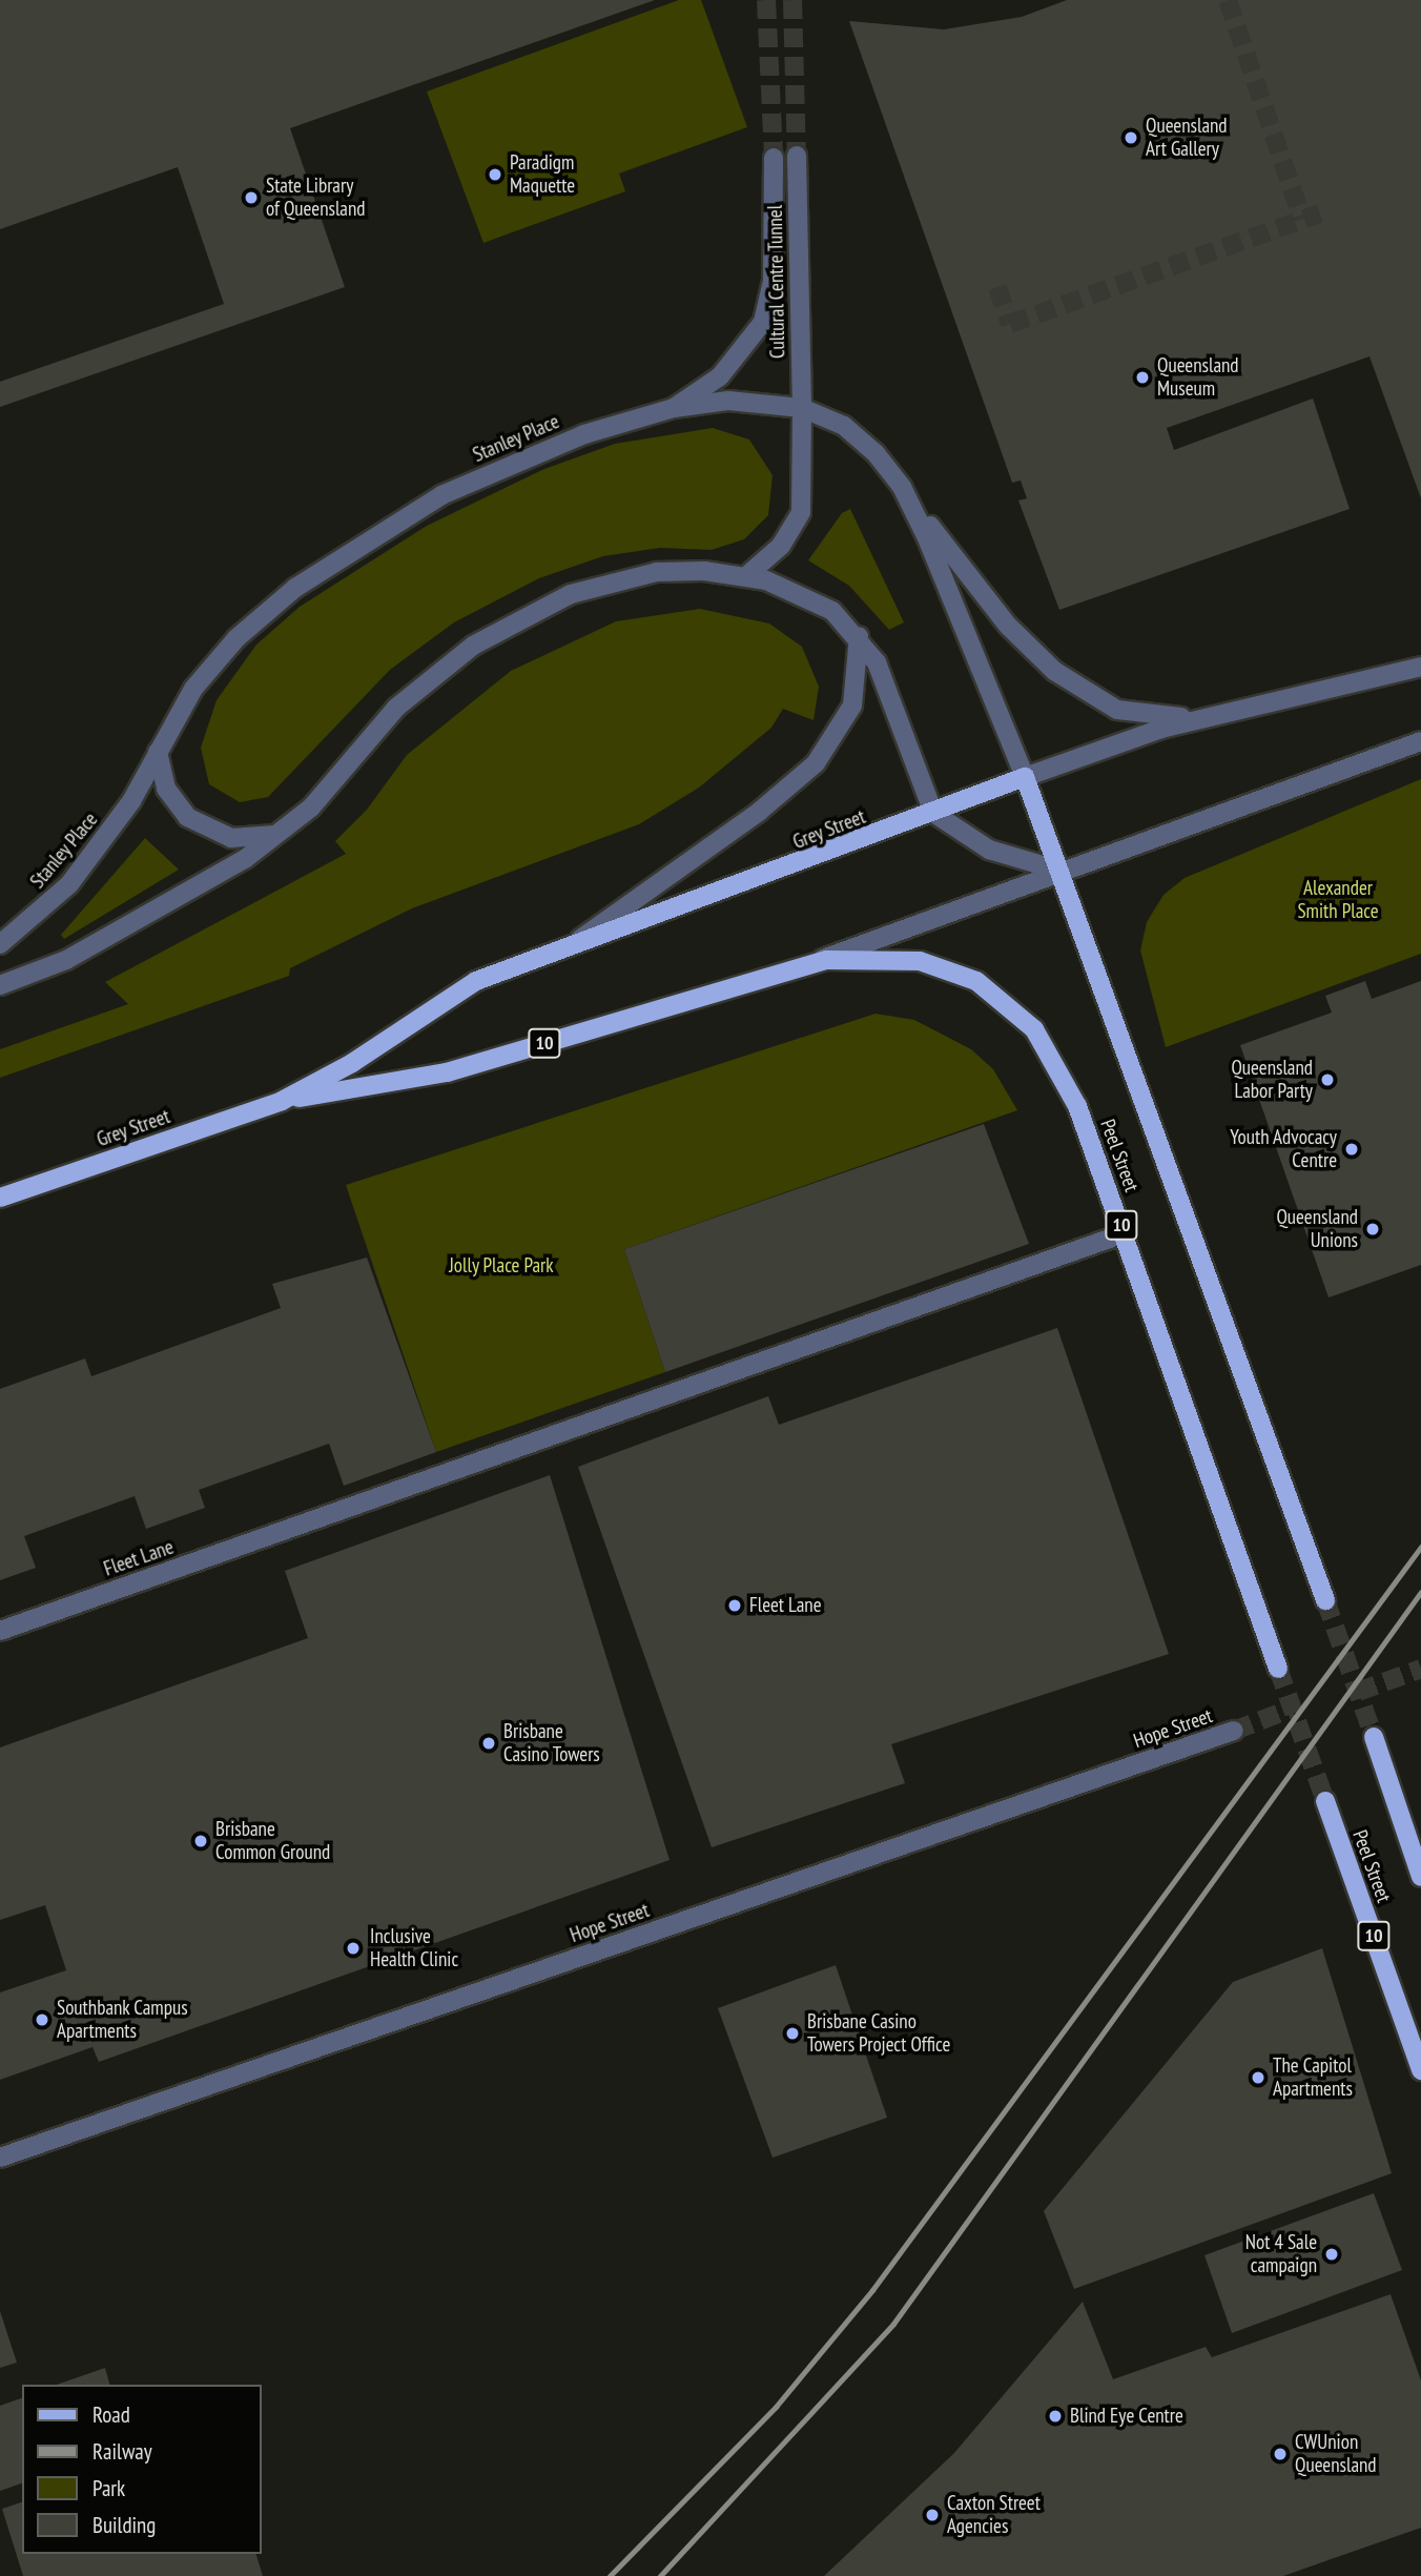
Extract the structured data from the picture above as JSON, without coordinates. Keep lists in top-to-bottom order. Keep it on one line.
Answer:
{"streets":{"main road":["Grey Street","10","Peel Street"],"street":["Cultural Centre Tunnel","Stanley Place","Fleet Lane","Hope Street"]},"crossings":[["Cultural Centre Tunnel","Stanley Place"],["Stanley Place","Grey Street"],["Grey Street","Peel Street"],["Peel Street","Fleet Lane"]],"parks":["Alexander Smith Place","Jolly Place Park"],"places":["Queensland Art Gallery","Paradigm Maquette","State Library of Queensland","Queensland Museum","Queensland Labor Party","Youth Advocacy Centre","Queensland Unions","Fleet Lane","Brisbane Casino Towers","Brisbane Common Ground","Inclusive Health Clinic","Southbank Campus Apartments","Brisbane Casino Towers Project Office","The Capitol Apartments","Not 4 Sale campaign","Blind Eye Centre","CWUnion Queensland","Caxton Street Agencies"],"legend":["Road","Railway","Park","Building"]}
